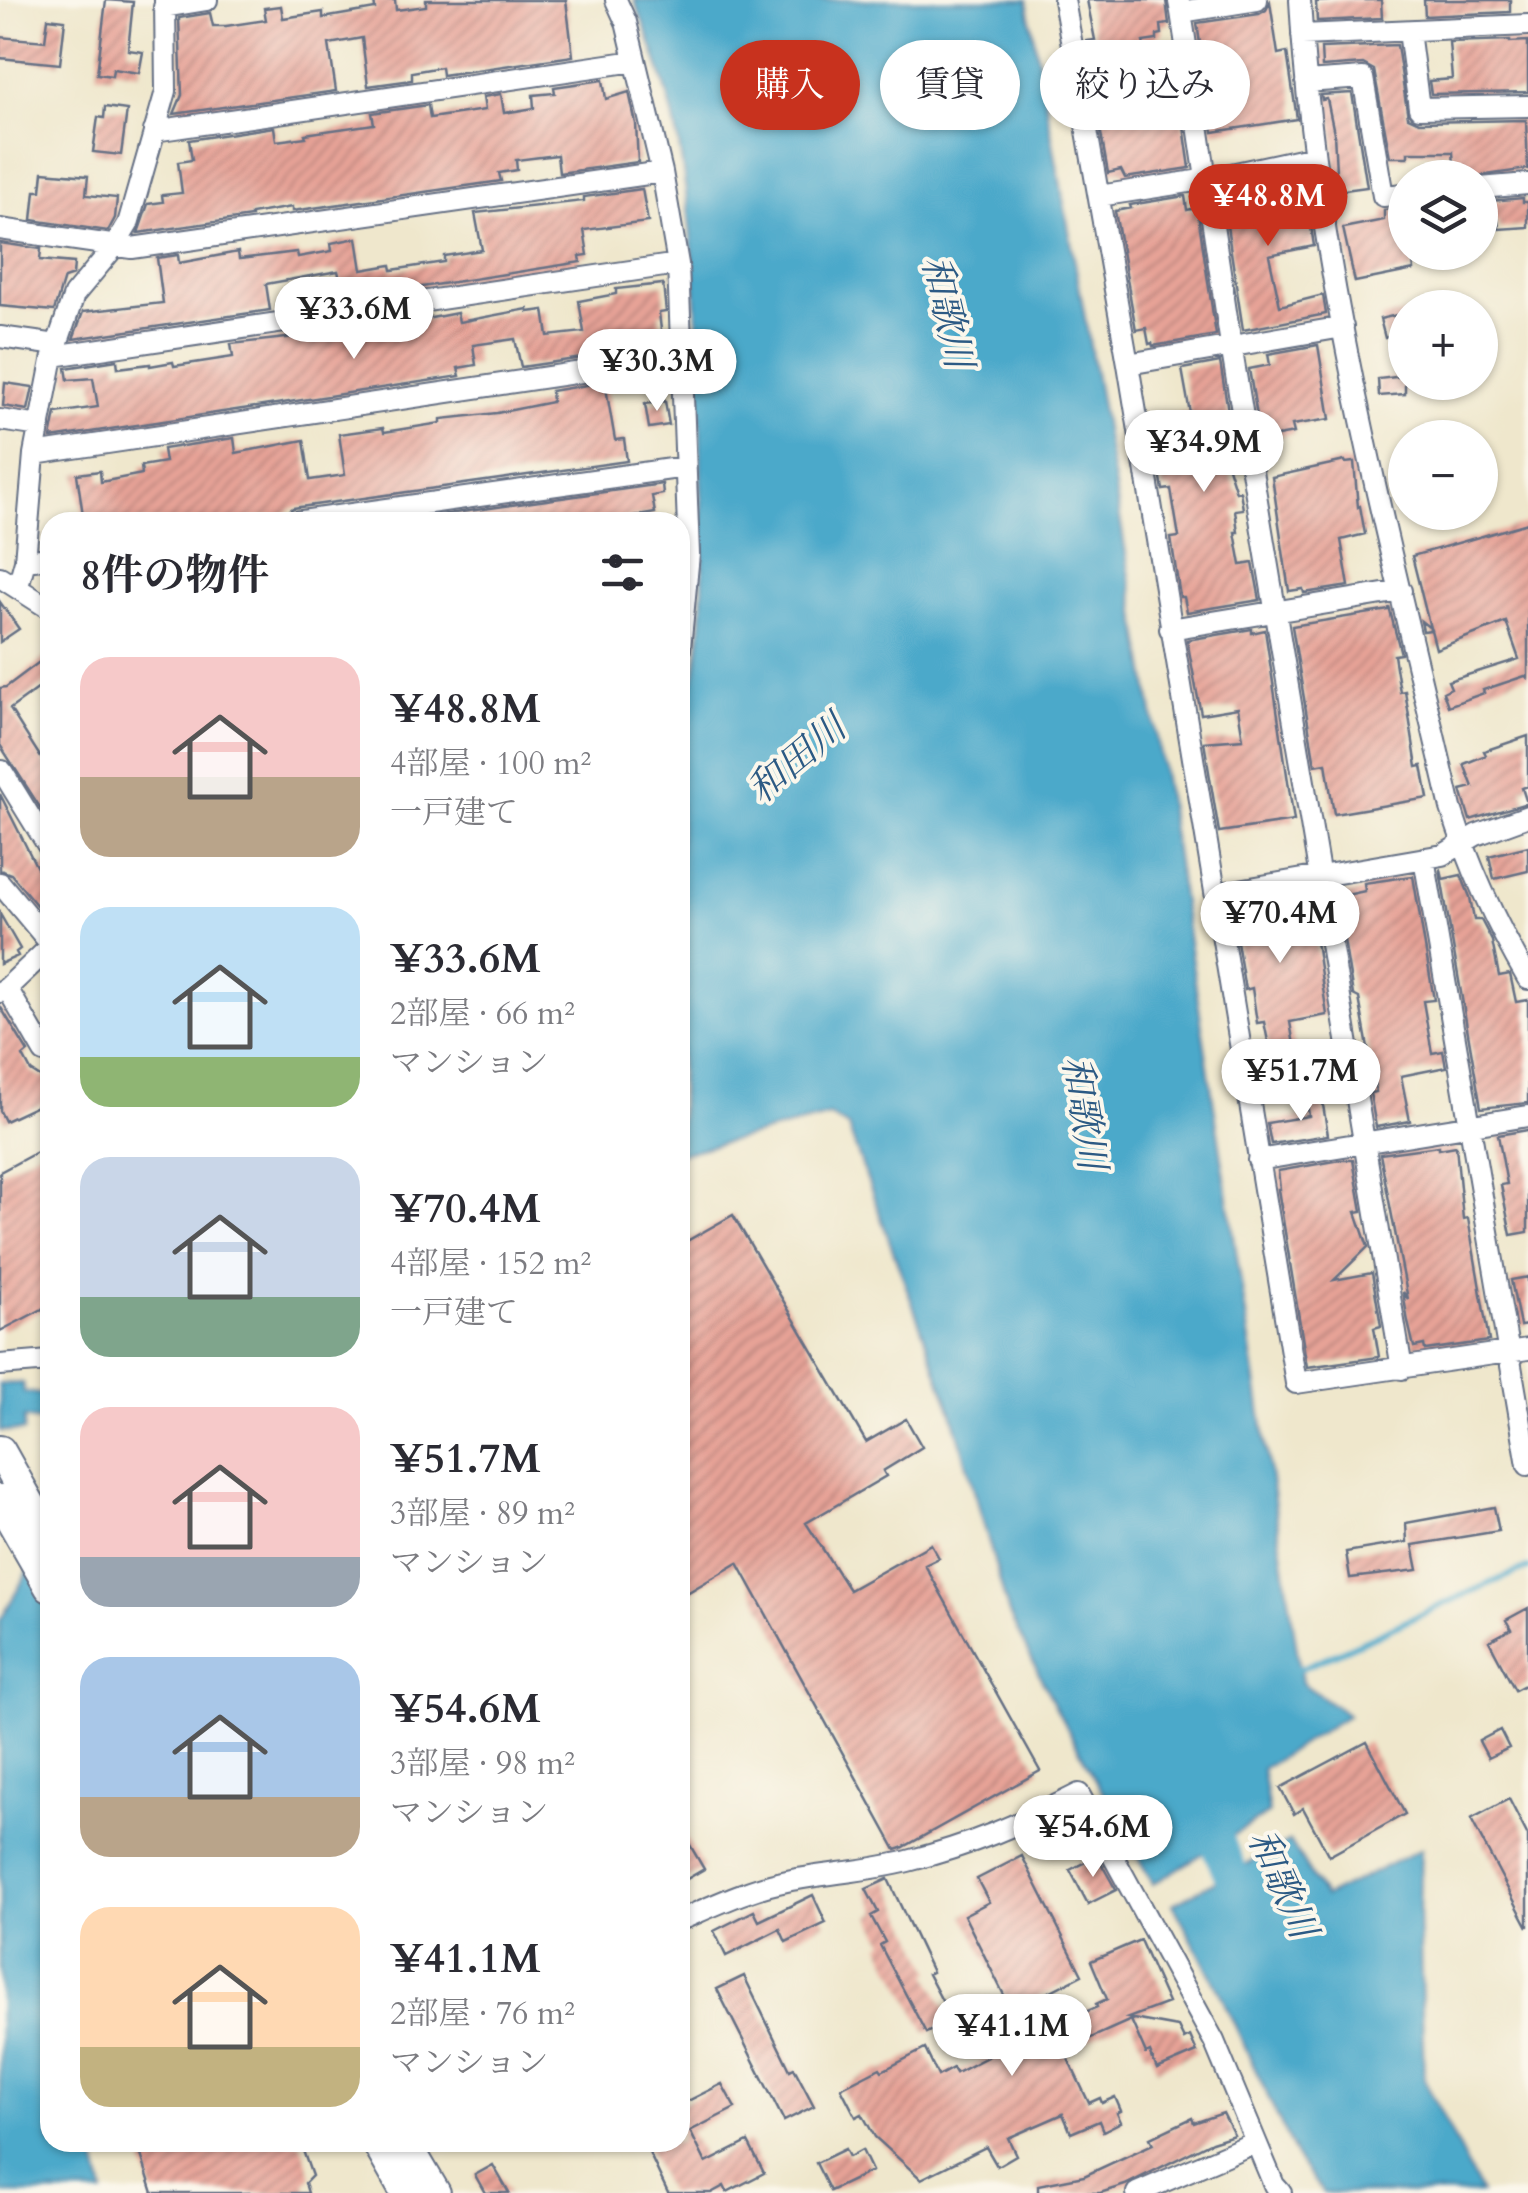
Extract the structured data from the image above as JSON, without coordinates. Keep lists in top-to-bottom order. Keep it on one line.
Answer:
{"water":["和歌川","和田川"],"page":{"chip":["購入","賃貸","絞り込み"],"map_buttons":["+","−"],"price":["¥48.8M","¥33.6M","¥30.3M","¥34.9M","¥70.4M","¥51.7M","¥54.6M","¥41.1M"],"heading":"8件の物件","list":[{"name":"¥48.8M","note":"4部屋 · 100 m² · 一戸建て"},{"name":"¥33.6M","note":"2部屋 · 66 m² · マンション"},{"name":"¥70.4M","note":"4部屋 · 152 m² · 一戸建て"},{"name":"¥51.7M","note":"3部屋 · 89 m² · マンション"},{"name":"¥54.6M","note":"3部屋 · 98 m² · マンション"},{"name":"¥41.1M","note":"2部屋 · 76 m² · マンション"}]}}
